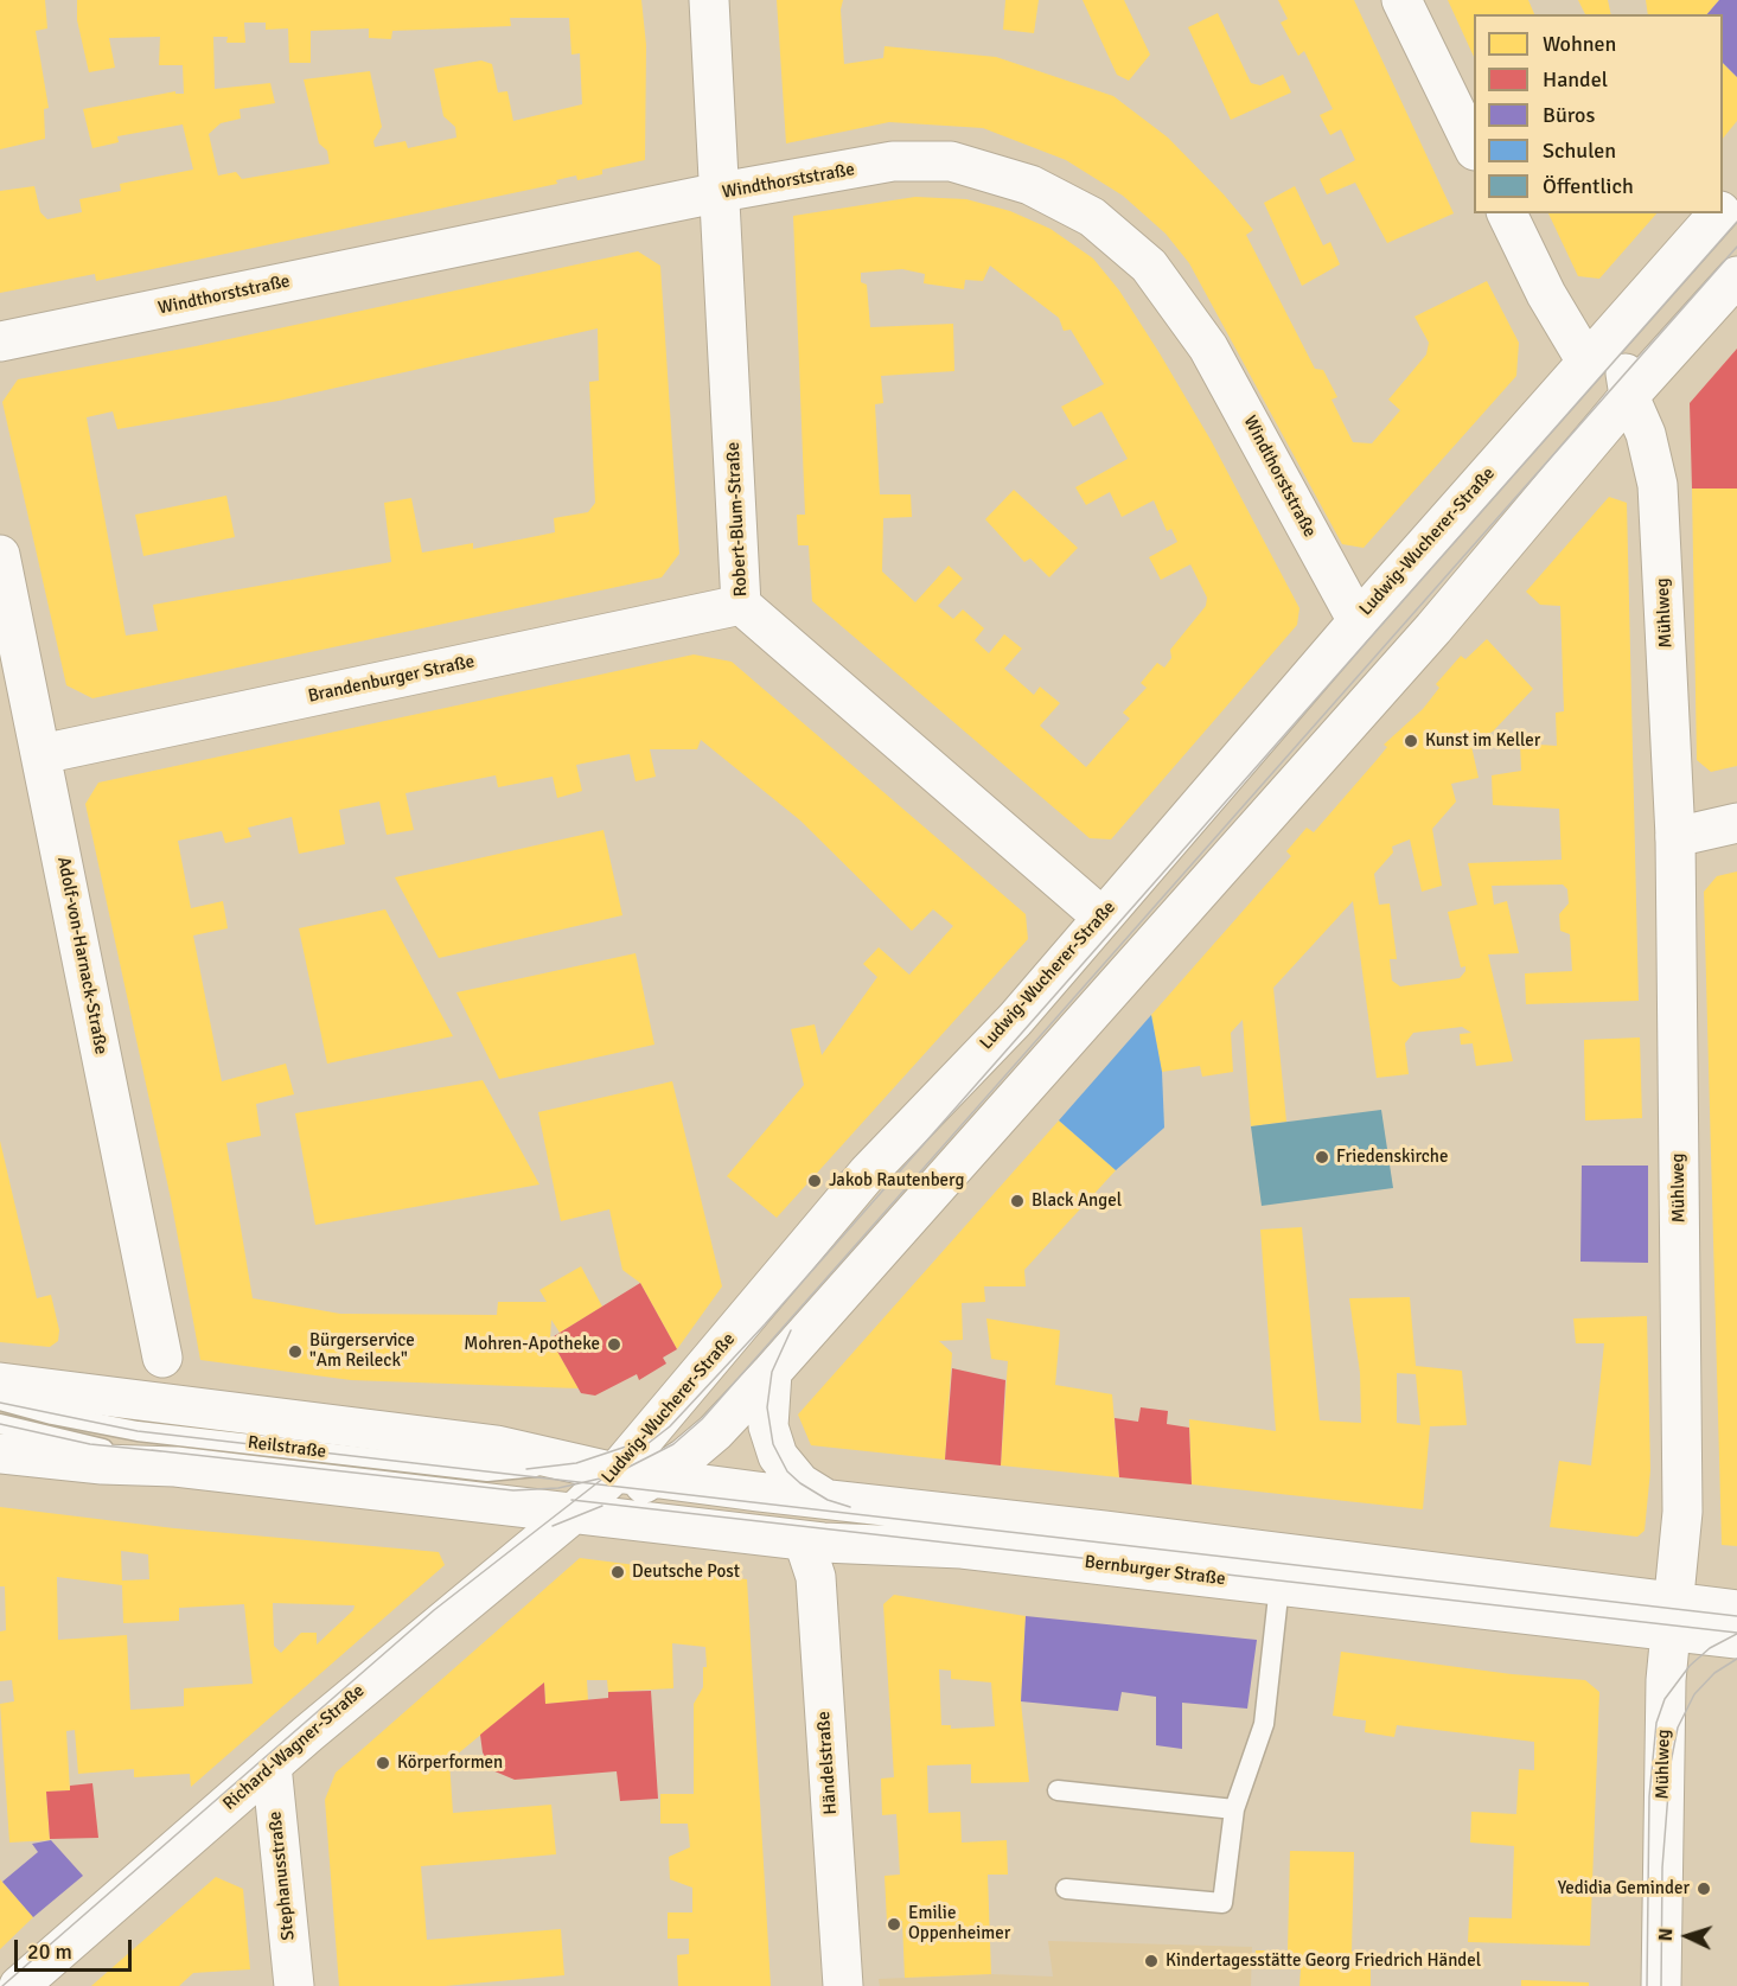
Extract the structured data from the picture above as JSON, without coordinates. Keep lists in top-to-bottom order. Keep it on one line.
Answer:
{"streets":{"street":["Windthorststraße","Robert-Blum-Straße","Ludwig-Wucherer-Straße","Mühlweg","Brandenburger Straße","Adolf-von-Harnack-Straße","Reilstraße","Bernburger Straße","Richard-Wagner-Straße","Händelstraße","Stephanusstraße"]},"crossings":[["Windthorststraße","Robert-Blum-Straße"],["Windthorststraße","Ludwig-Wucherer-Straße"],["Robert-Blum-Straße","Ludwig-Wucherer-Straße"],["Robert-Blum-Straße","Brandenburger Straße"],["Ludwig-Wucherer-Straße","Mühlweg"],["Ludwig-Wucherer-Straße","Reilstraße"],["Ludwig-Wucherer-Straße","Bernburger Straße"],["Ludwig-Wucherer-Straße","Richard-Wagner-Straße"],["Mühlweg","Bernburger Straße"],["Brandenburger Straße","Adolf-von-Harnack-Straße"],["Reilstraße","Bernburger Straße"],["Reilstraße","Richard-Wagner-Straße"],["Bernburger Straße","Richard-Wagner-Straße"],["Bernburger Straße","Händelstraße"],["Richard-Wagner-Straße","Stephanusstraße"]],"places":["Kunst im Keller","Friedenskirche","Jakob Rautenberg","Black Angel","Mohren-Apotheke","Bürgerservice \"Am Reileck\"","Deutsche Post","Körperformen","Yedidia Geminder","Emilie Oppenheimer","Kindertagesstätte Georg Friedrich Händel"],"legend":["Wohnen","Handel","Büros","Schulen","Öffentlich"],"scale_bar":"20 m","north":"left"}
